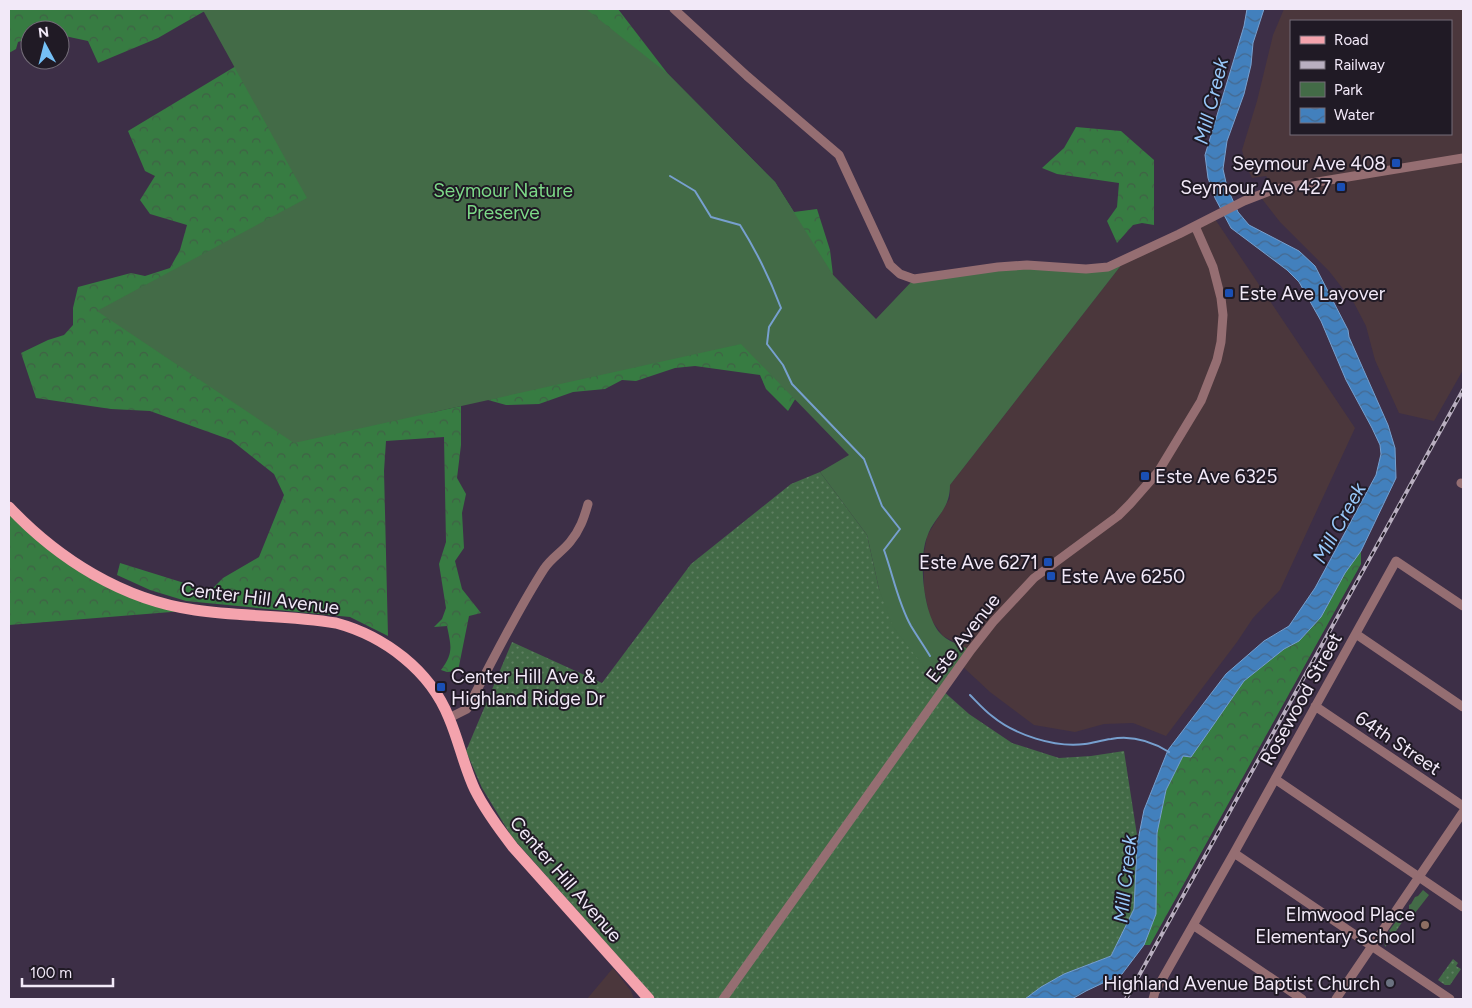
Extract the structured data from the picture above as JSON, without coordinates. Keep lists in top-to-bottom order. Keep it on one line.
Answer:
{"streets":{"main road":["Center Hill Avenue"],"street":["Este Avenue","Rosewood Street","64th Street"]},"crossings":[["Rosewood Street","64th Street"]],"water":["Mill Creek"],"parks":["Seymour Nature Preserve"],"places":{"transit":["Seymour Ave 408","Seymour Ave 427","Este Ave Layover","Este Ave 6325","Este Ave 6271","Este Ave 6250","Center Hill Ave & Highland Ridge Dr"],"other":["Elmwood Place Elementary School","Highland Avenue Baptist Church"]},"legend":["Road","Railway","Park","Water"],"scale_bar":"100 m","north":"top"}
